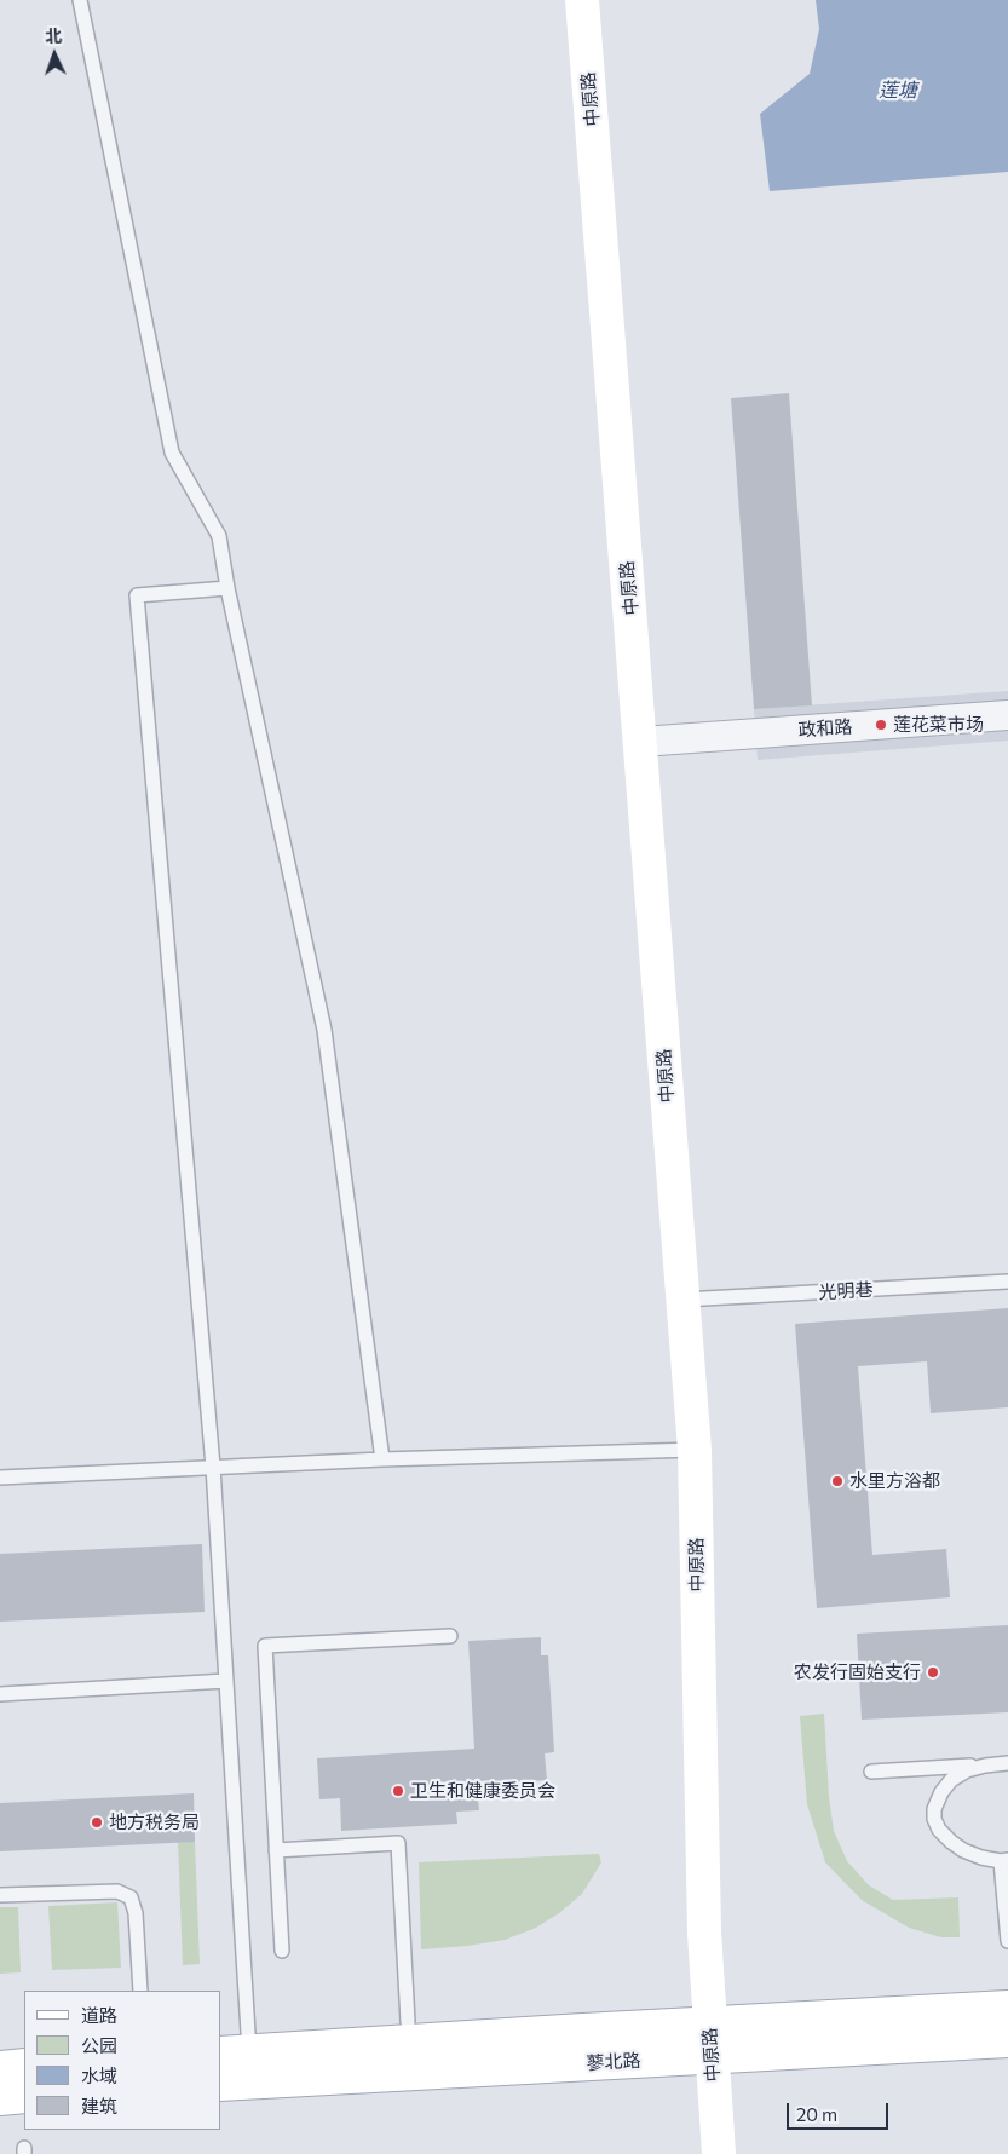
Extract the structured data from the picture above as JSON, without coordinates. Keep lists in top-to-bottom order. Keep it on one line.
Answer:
{"streets":{"main road":["中原路","蓼北路"],"street":["政和路"],"lane":["光明巷"]},"crossings":[["中原路","政和路"],["中原路","光明巷"],["中原路","蓼北路"]],"water":["莲塘"],"places":["莲花菜市场","水里方浴都","农发行固始支行","卫生和健康委员会","地方税务局"],"legend":["道路","公园","水域","建筑"],"scale_bar":"20 m","north":"top"}
